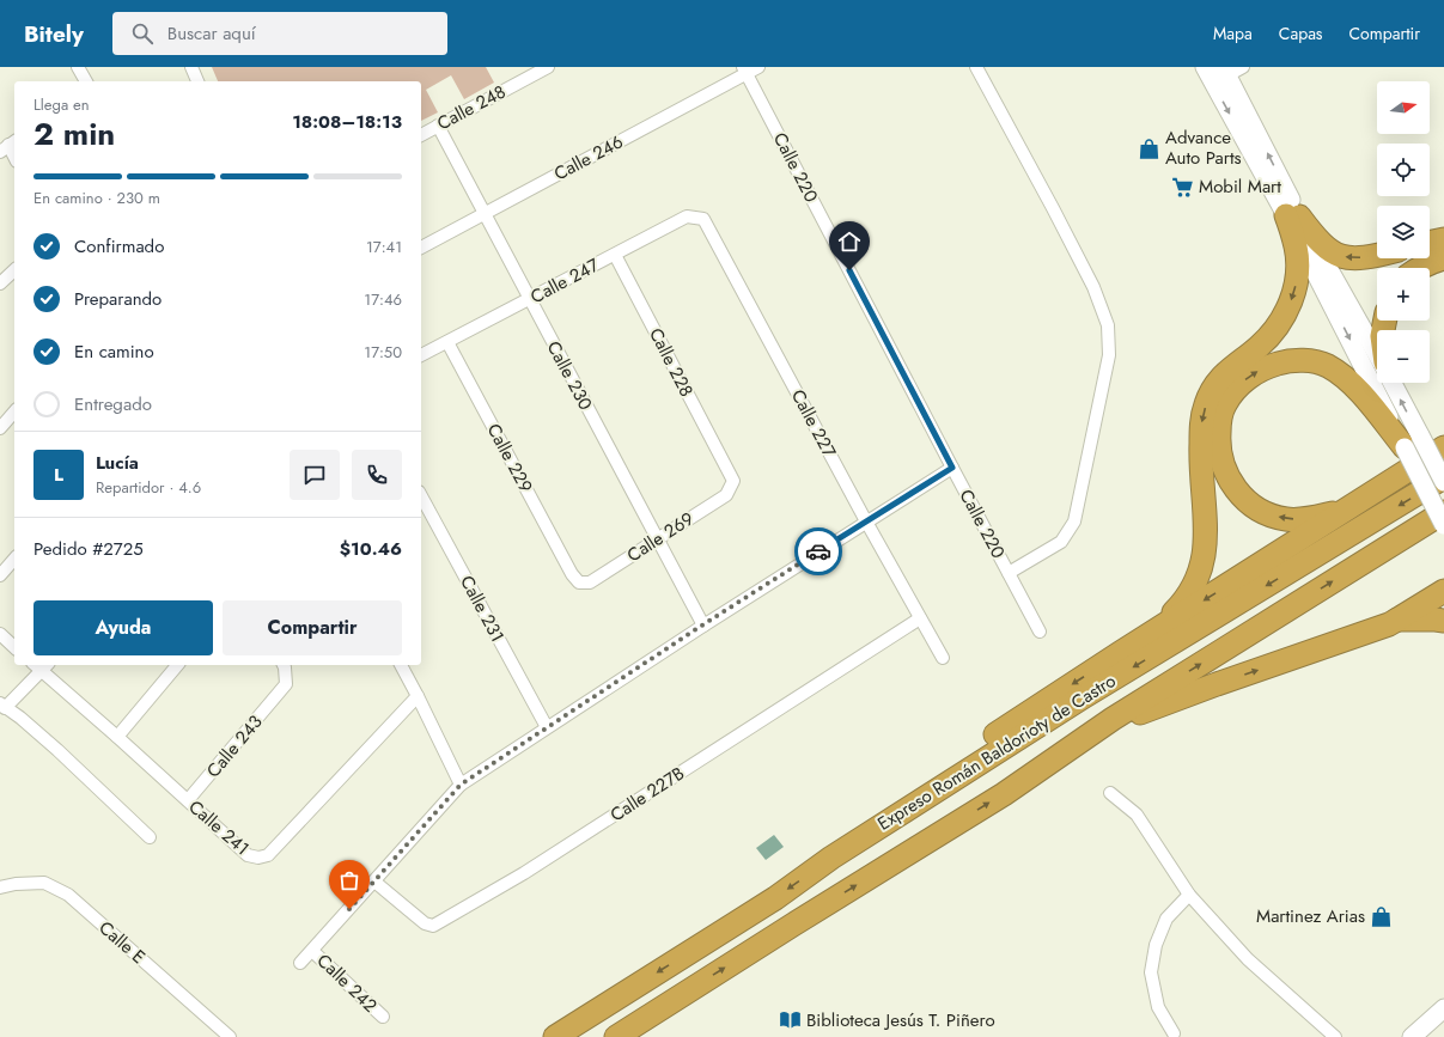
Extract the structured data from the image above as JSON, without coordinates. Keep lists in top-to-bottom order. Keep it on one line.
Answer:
{"streets":{"highway":["Expreso Román Baldorioty de Castro"],"street":["Calle 248","Calle 246","Calle 220","Calle 247","Calle 228","Calle 230","Calle 227","Calle 229","Calle 269","Calle 231","Calle 243","Calle 227B","Calle 241","Calle E","Calle 242"]},"crossings":[["Calle 248","Calle 230"],["Calle 246","Calle 220"],["Calle 246","Calle 230"],["Calle 220","Calle 242"],["Calle 247","Calle 228"],["Calle 247","Calle 230"],["Calle 247","Calle 227"],["Calle 247","Calle 229"],["Calle 228","Calle 269"],["Calle 230","Calle 269"],["Calle 230","Calle 242"],["Calle 227","Calle 227B"],["Calle 227","Calle 242"],["Calle 229","Calle 269"],["Calle 231","Calle 242"],["Calle 243","Calle 241"],["Calle 227B","Calle 242"]],"places":{"shop":["Advance Auto Parts","Martinez Arias"],"supermarket":["Mobil Mart"],"library":["Biblioteca Jesús T. Piñero"]},"north":"right","page":{"header":"Bitely","search":"Buscar aquí","nav":["Mapa","Capas","Compartir"],"map_buttons":["+","−"],"heading":["2 min","Llega en","18:08–18:13"],"panel":["Lucía","Repartidor · 4.6","Pedido #2725","$10.46"],"bar":"En camino · 230 m","list":[["Confirmado","17:41"],["Preparando","17:46"],["En camino","17:50"],"Entregado"],"round":"L","buttons":["Ayuda","Compartir"]}}
